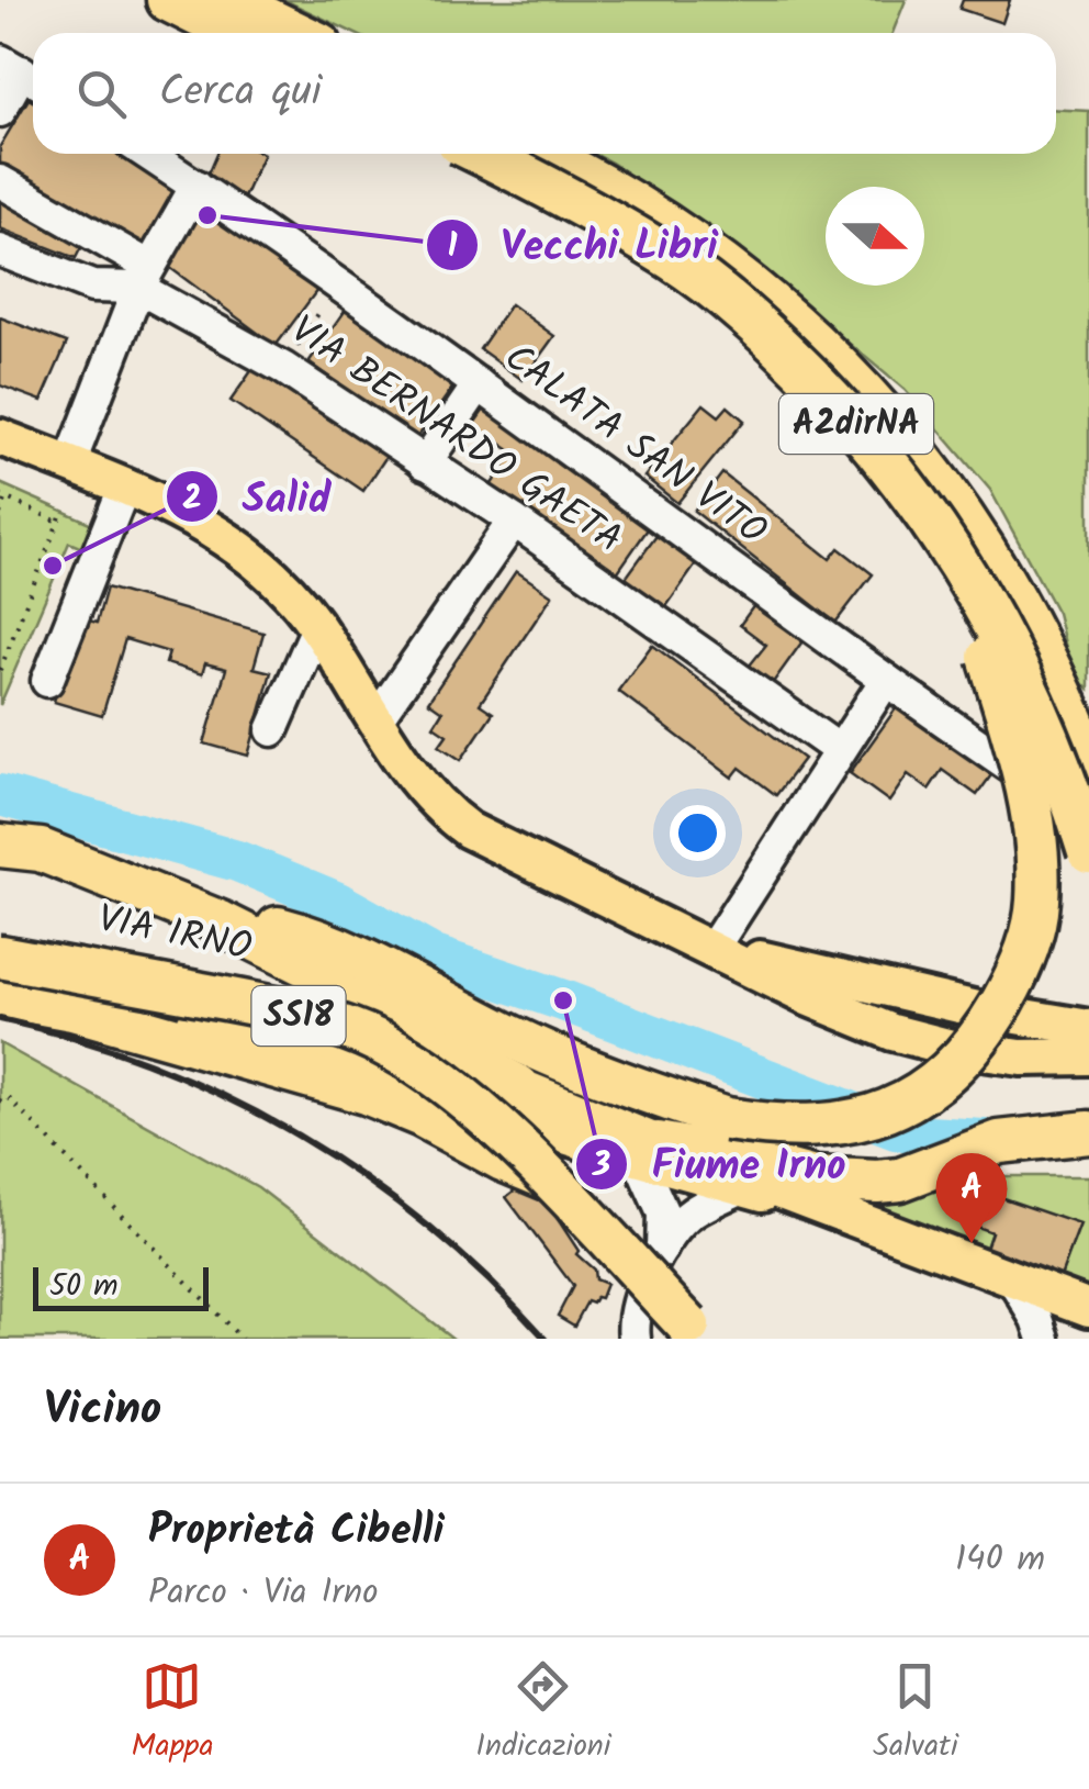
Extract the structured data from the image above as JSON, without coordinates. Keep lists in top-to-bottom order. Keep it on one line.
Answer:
{"streets":{"highway":["A2dirNA","SS18"],"main road":["VIA IRNO"],"street":["VIA BERNARDO GAETA","CALATA SAN VITO"]},"places":["Vecchi Libri","Salid","Fiume Irno"],"scale_bar":"50 m","north":"right","page":{"search":"Cerca qui","pins":"A","scale":"50 m","heading":"Vicino","list":[{"mark":"A","name":"Proprietà Cibelli","note":"Parco · Via Irno","value":"140 m"}],"nav":["Mappa","Indicazioni","Salvati"]}}
